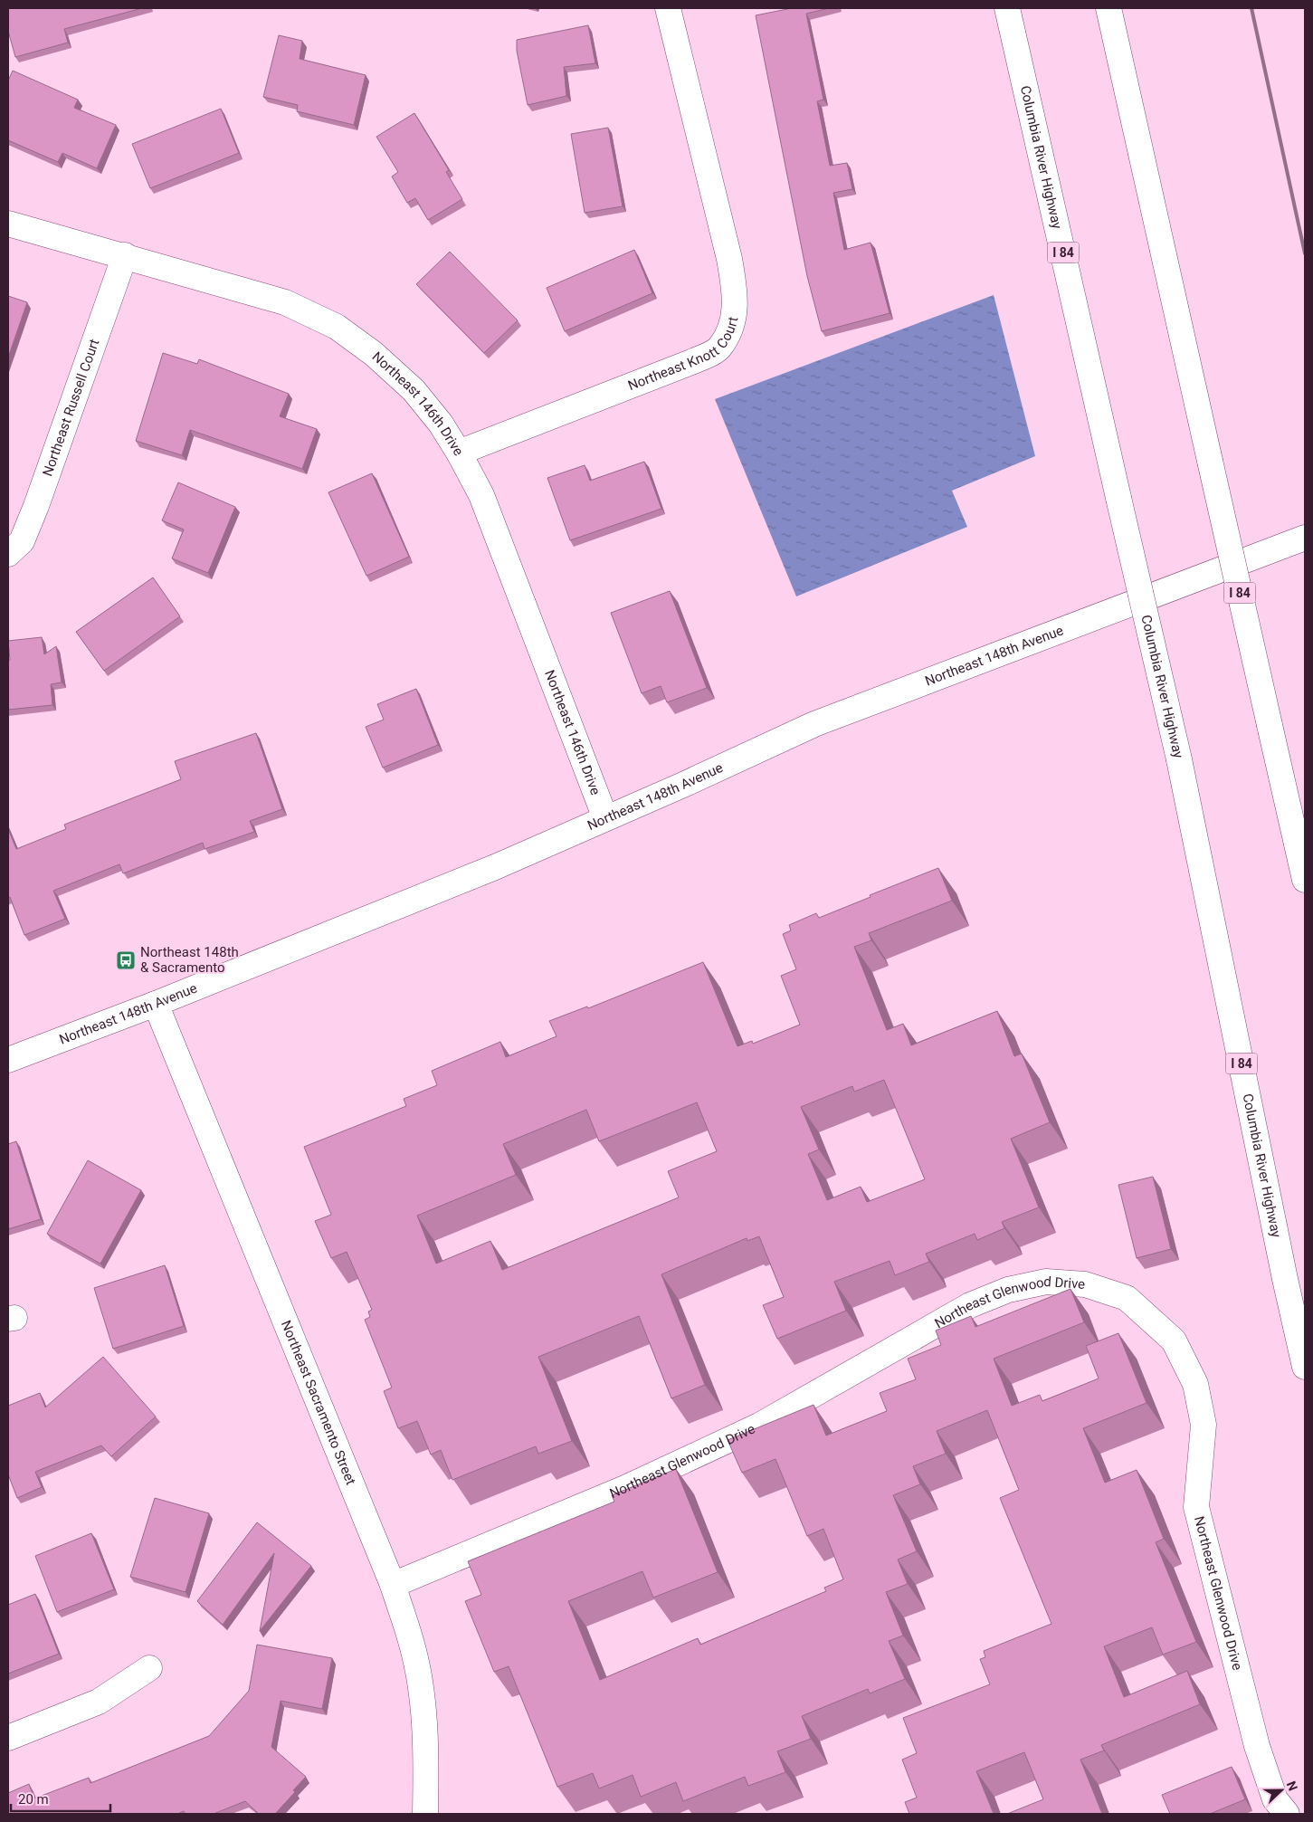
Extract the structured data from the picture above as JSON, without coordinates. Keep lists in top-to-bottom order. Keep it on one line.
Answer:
{"streets":{"main road":["Columbia River Highway","I 84","Northeast Knott Court","Northeast 146th Drive","Northeast Russell Court","Northeast 148th Avenue","Northeast Glenwood Drive","Northeast Sacramento Street"]},"crossings":[["Northeast Knott Court","Northeast 146th Drive"],["Northeast 146th Drive","Northeast Russell Court"],["Northeast 146th Drive","Northeast 148th Avenue"],["Northeast 148th Avenue","Northeast Sacramento Street"],["Northeast Glenwood Drive","Northeast Sacramento Street"]],"places":{"bus stop":["Northeast 148th & Sacramento"]},"scale_bar":"20 m","north":"right"}
